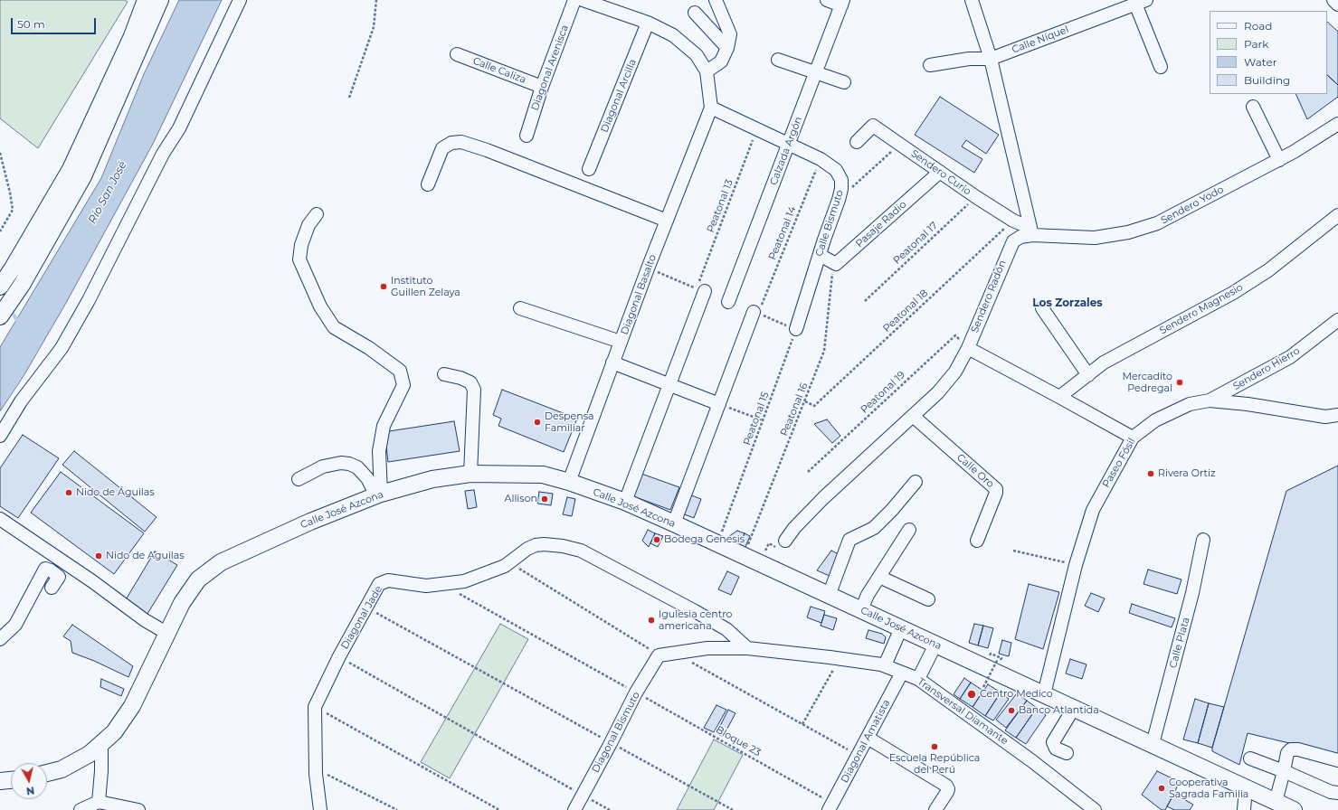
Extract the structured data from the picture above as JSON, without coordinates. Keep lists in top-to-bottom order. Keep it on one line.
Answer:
{"streets":{"main road":["Calle José Azcona"],"street":["Calle Níquel","Diagonal Arenisca","Calle Caliza","Diagonal Arcilla","Calzada Argón","Sendero Curio","Sendero Yodo","Calle Bismuto","Pasaje Radio","Diagonal Basalto","Sendero Radón","Sendero Magnesio","Sendero Hierro","Paseo Fósil","Calle Oro","Diagonal Jade","Calle Plata","Transversal Diamante","Diagonal Bismuto","Diagonal Amatista"],"path":["Peatonal 13","Peatonal 14","Peatonal 17","Peatonal 18","Peatonal 19","Peatonal 16","Peatonal 15","Bloque 23"]},"crossings":[["Diagonal Arenisca","Calle Caliza"],["Calzada Argón","Calle Bismuto"],["Sendero Curio","Sendero Yodo"],["Sendero Curio","Pasaje Radio"],["Sendero Curio","Peatonal 17"],["Sendero Curio","Sendero Radón"],["Sendero Curio","Peatonal 18"],["Sendero Yodo","Sendero Radón"],["Peatonal 13","Calle Bismuto"],["Calle Bismuto","Peatonal 14"],["Calle Bismuto","Diagonal Basalto"],["Calle Bismuto","Peatonal 15"],["Pasaje Radio","Peatonal 16"],["Diagonal Basalto","Calle José Azcona"],["Sendero Radón","Peatonal 19"],["Sendero Radón","Calle Oro"],["Peatonal 18","Peatonal 16"],["Sendero Hierro","Paseo Fósil"],["Peatonal 16","Calle José Azcona"],["Peatonal 15","Calle José Azcona"],["Paseo Fósil","Calle José Azcona"],["Calle José Azcona","Calle Plata"],["Diagonal Jade","Transversal Diamante"],["Diagonal Jade","Bloque 23"],["Transversal Diamante","Diagonal Bismuto"],["Transversal Diamante","Diagonal Amatista"],["Diagonal Bismuto","Bloque 23"],["Bloque 23","Diagonal Amatista"]],"districts":["Los Zorzales"],"water":["Río San José"],"places":["Instituto Guillen Zelaya","Mercadito Pedregal","Despensa Familiar","Rivera Ortiz","Nido de Águilas","Allison","Bodega Genesis","Nido de Aguilas","Igulesia centro americana","Centro Medico","Banco Atlantida","Escuela República del Perú","Cooperativa Sagrada Familia"],"legend":["Road","Park","Water","Building"],"scale_bar":"50 m","north":"bottom"}
